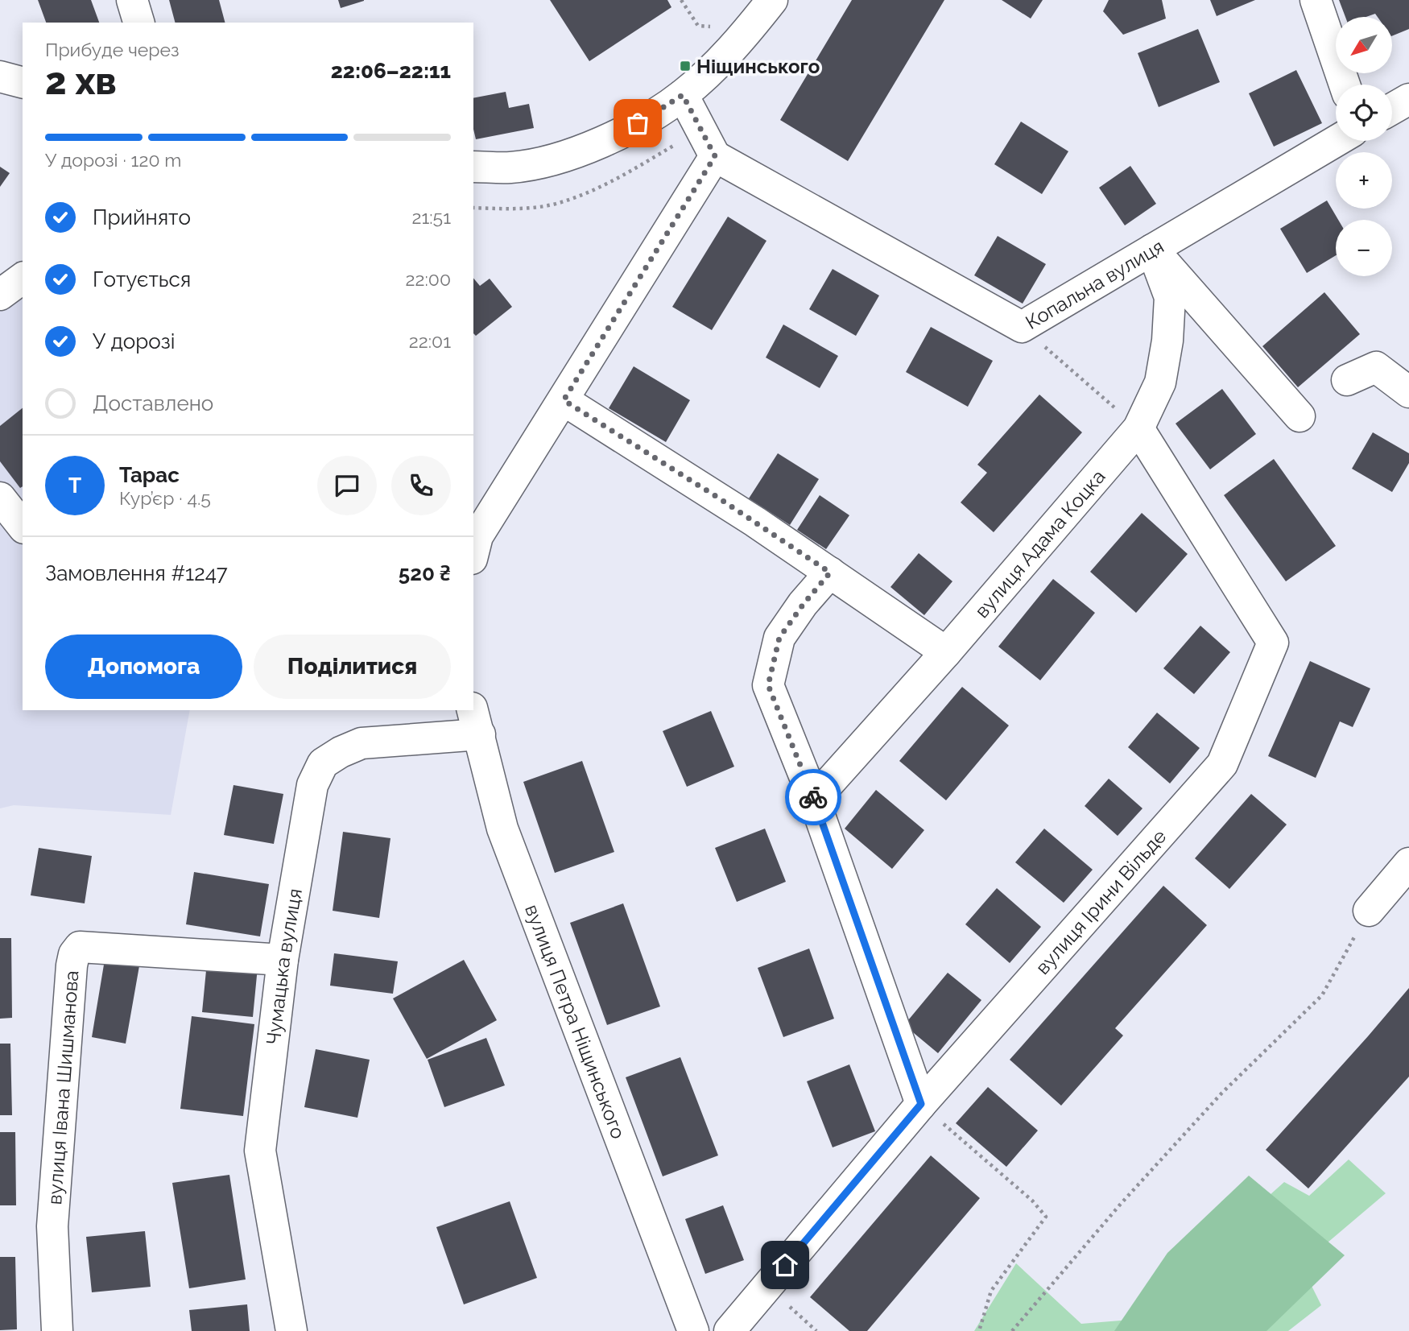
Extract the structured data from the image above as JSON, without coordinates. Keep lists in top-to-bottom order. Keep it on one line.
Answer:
{"streets":{"street":["Копальна вулиця","вулиця Адама Коцка","вулиця Ірини Вільде","Чумацька вулиця","вулиця Петра Ніщинського","вулиця Івана Шишманова"]},"crossings":[["Копальна вулиця","вулиця Адама Коцка"],["вулиця Адама Коцка","вулиця Ірини Вільде"],["Чумацька вулиця","вулиця Петра Ніщинського"],["Чумацька вулиця","вулиця Івана Шишманова"]],"places":{"transit":["Ніщинського"]},"north":"bottom left","page":{"map_buttons":["+","−"],"heading":["2 хв","Прибуде через","22:06–22:11"],"panel":["Тарас","Кур’єр · 4.5","Замовлення #1247","520 ₴"],"bar":"У дорозі · 120 m","list":[["Прийнято","21:51"],["Готується","22:00"],["У дорозі","22:01"],"Доставлено"],"round":"Т","buttons":["Допомога","Поділитися"]}}
